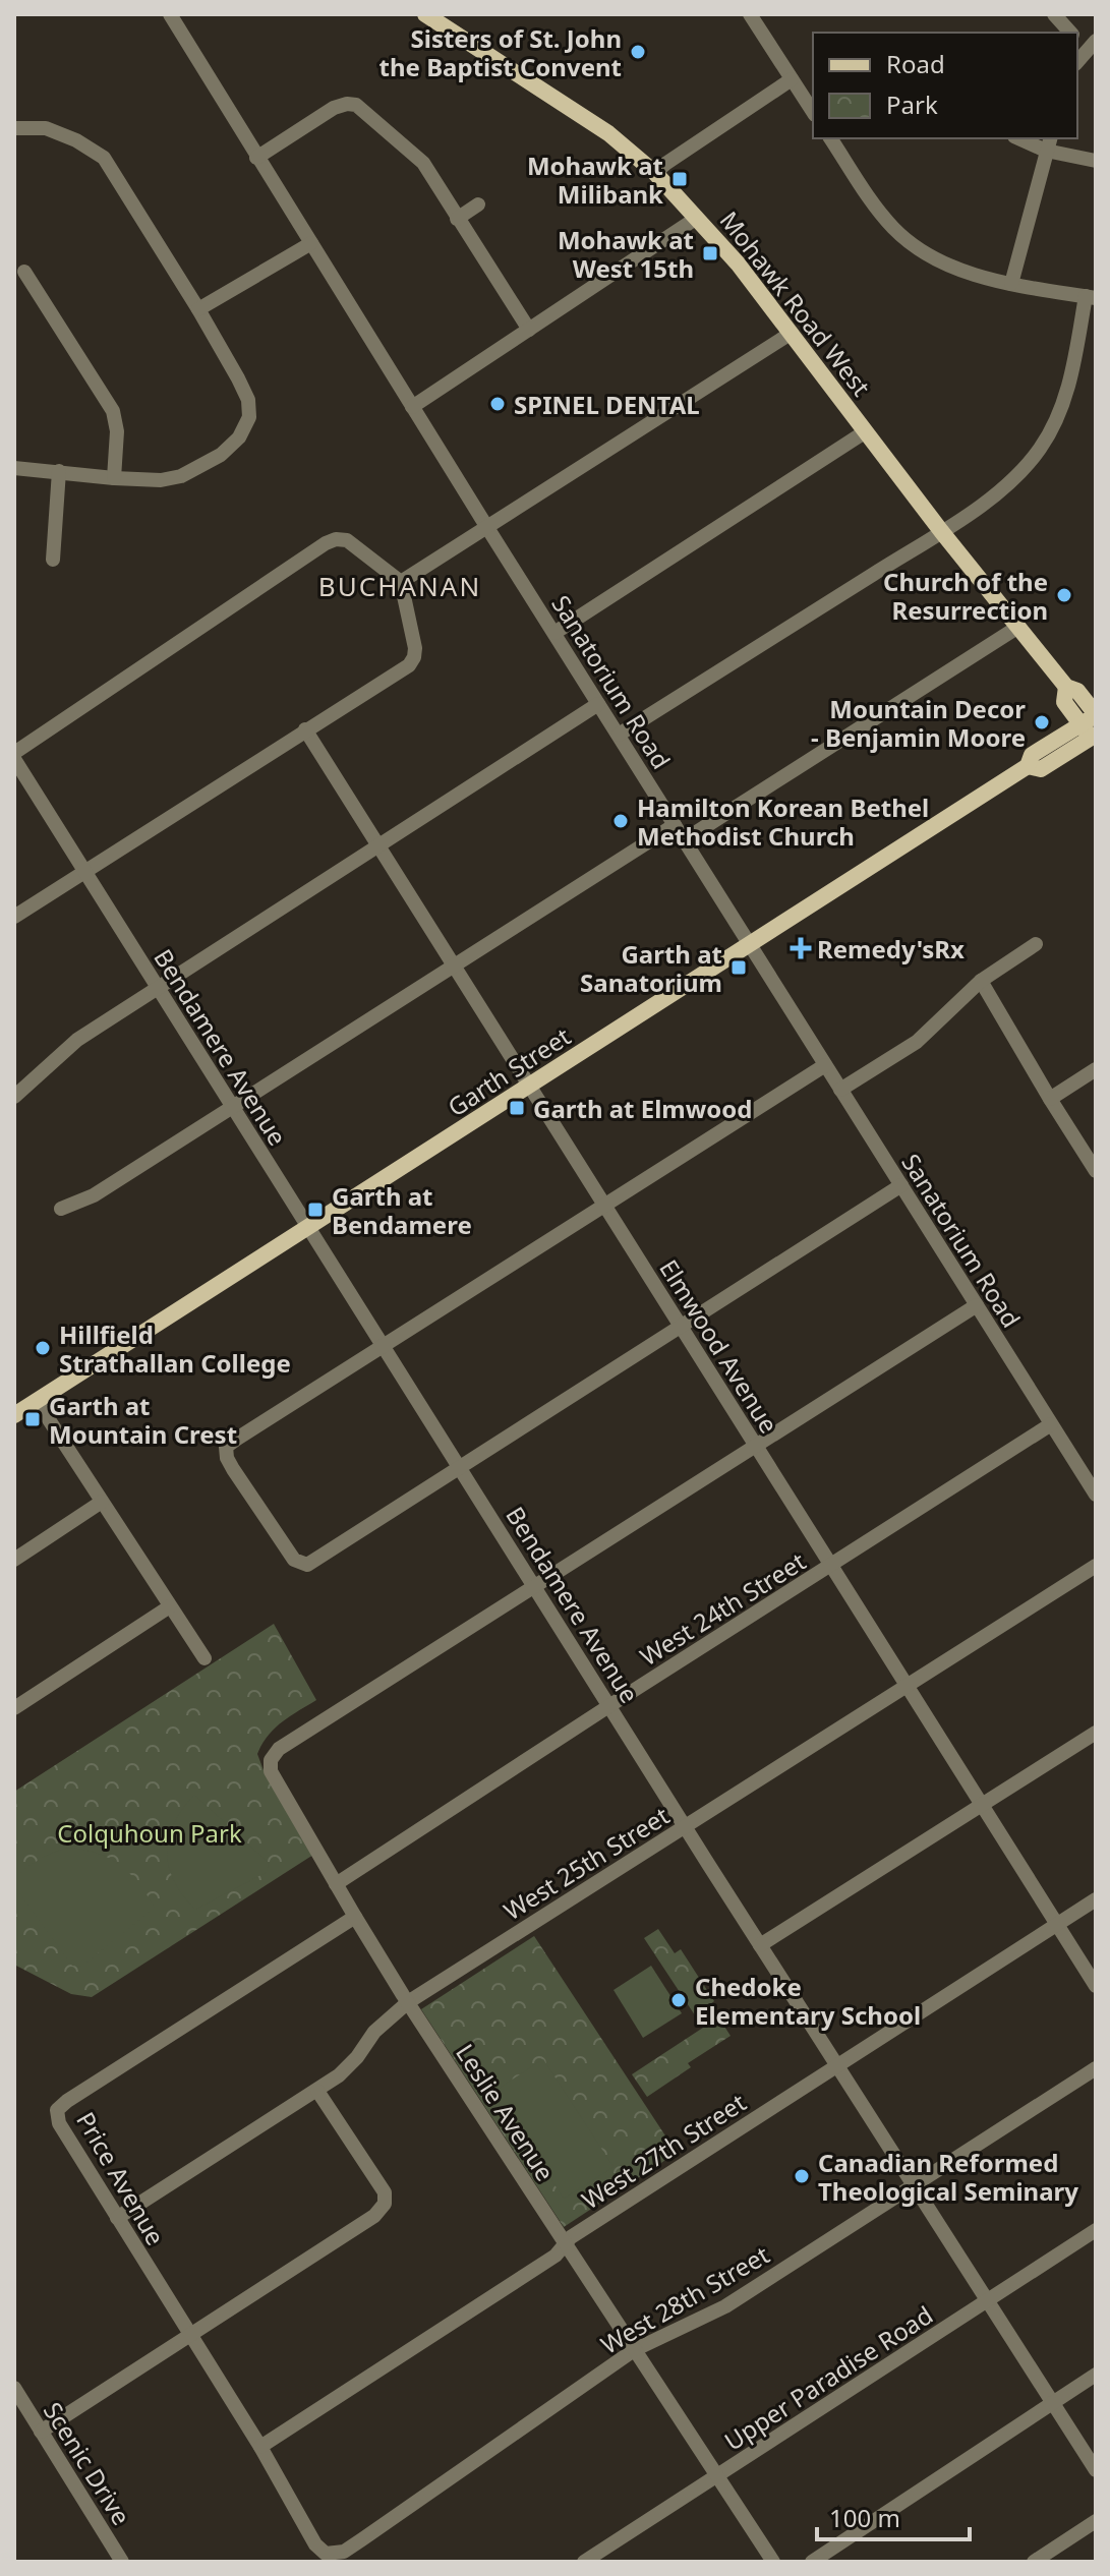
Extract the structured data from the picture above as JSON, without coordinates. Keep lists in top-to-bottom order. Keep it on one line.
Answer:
{"streets":{"main road":["Mohawk Road West","Garth Street"],"street":["Sanatorium Road","Bendamere Avenue","Elmwood Avenue","West 24th Street","West 25th Street","Leslie Avenue","West 27th Street","Price Avenue","West 28th Street","Upper Paradise Road","Scenic Drive"]},"crossings":[["Mohawk Road West","Garth Street"],["Sanatorium Road","Garth Street"],["Sanatorium Road","West 24th Street"],["Bendamere Avenue","Garth Street"],["Bendamere Avenue","West 24th Street"],["Bendamere Avenue","West 25th Street"],["Bendamere Avenue","Leslie Avenue"],["Bendamere Avenue","West 27th Street"],["Bendamere Avenue","West 28th Street"],["Bendamere Avenue","Upper Paradise Road"],["Garth Street","Elmwood Avenue"],["Elmwood Avenue","West 24th Street"],["Elmwood Avenue","West 25th Street"],["Elmwood Avenue","West 27th Street"],["West 24th Street","Leslie Avenue"],["West 25th Street","Leslie Avenue"],["West 25th Street","Price Avenue"],["Leslie Avenue","West 27th Street"],["Leslie Avenue","Price Avenue"],["Leslie Avenue","West 28th Street"],["Leslie Avenue","Upper Paradise Road"],["West 27th Street","Price Avenue"],["Price Avenue","West 28th Street"]],"districts":["BUCHANAN"],"parks":["Colquhoun Park"],"places":{"other":["Sisters of St. John the Baptist Convent","SPINEL DENTAL","Church of the Resurrection","Mountain Decor - Benjamin Moore","Hamilton Korean Bethel Methodist Church","Hillfield Strathallan College","Chedoke Elementary School","Canadian Reformed Theological Seminary"],"transit":["Mohawk at Milibank","Mohawk at West 15th","Garth at Sanatorium","Garth at Elmwood","Garth at Bendamere","Garth at Mountain Crest"],"health":["Remedy'sRx"]},"legend":["Road","Park"],"scale_bar":"100 m"}
